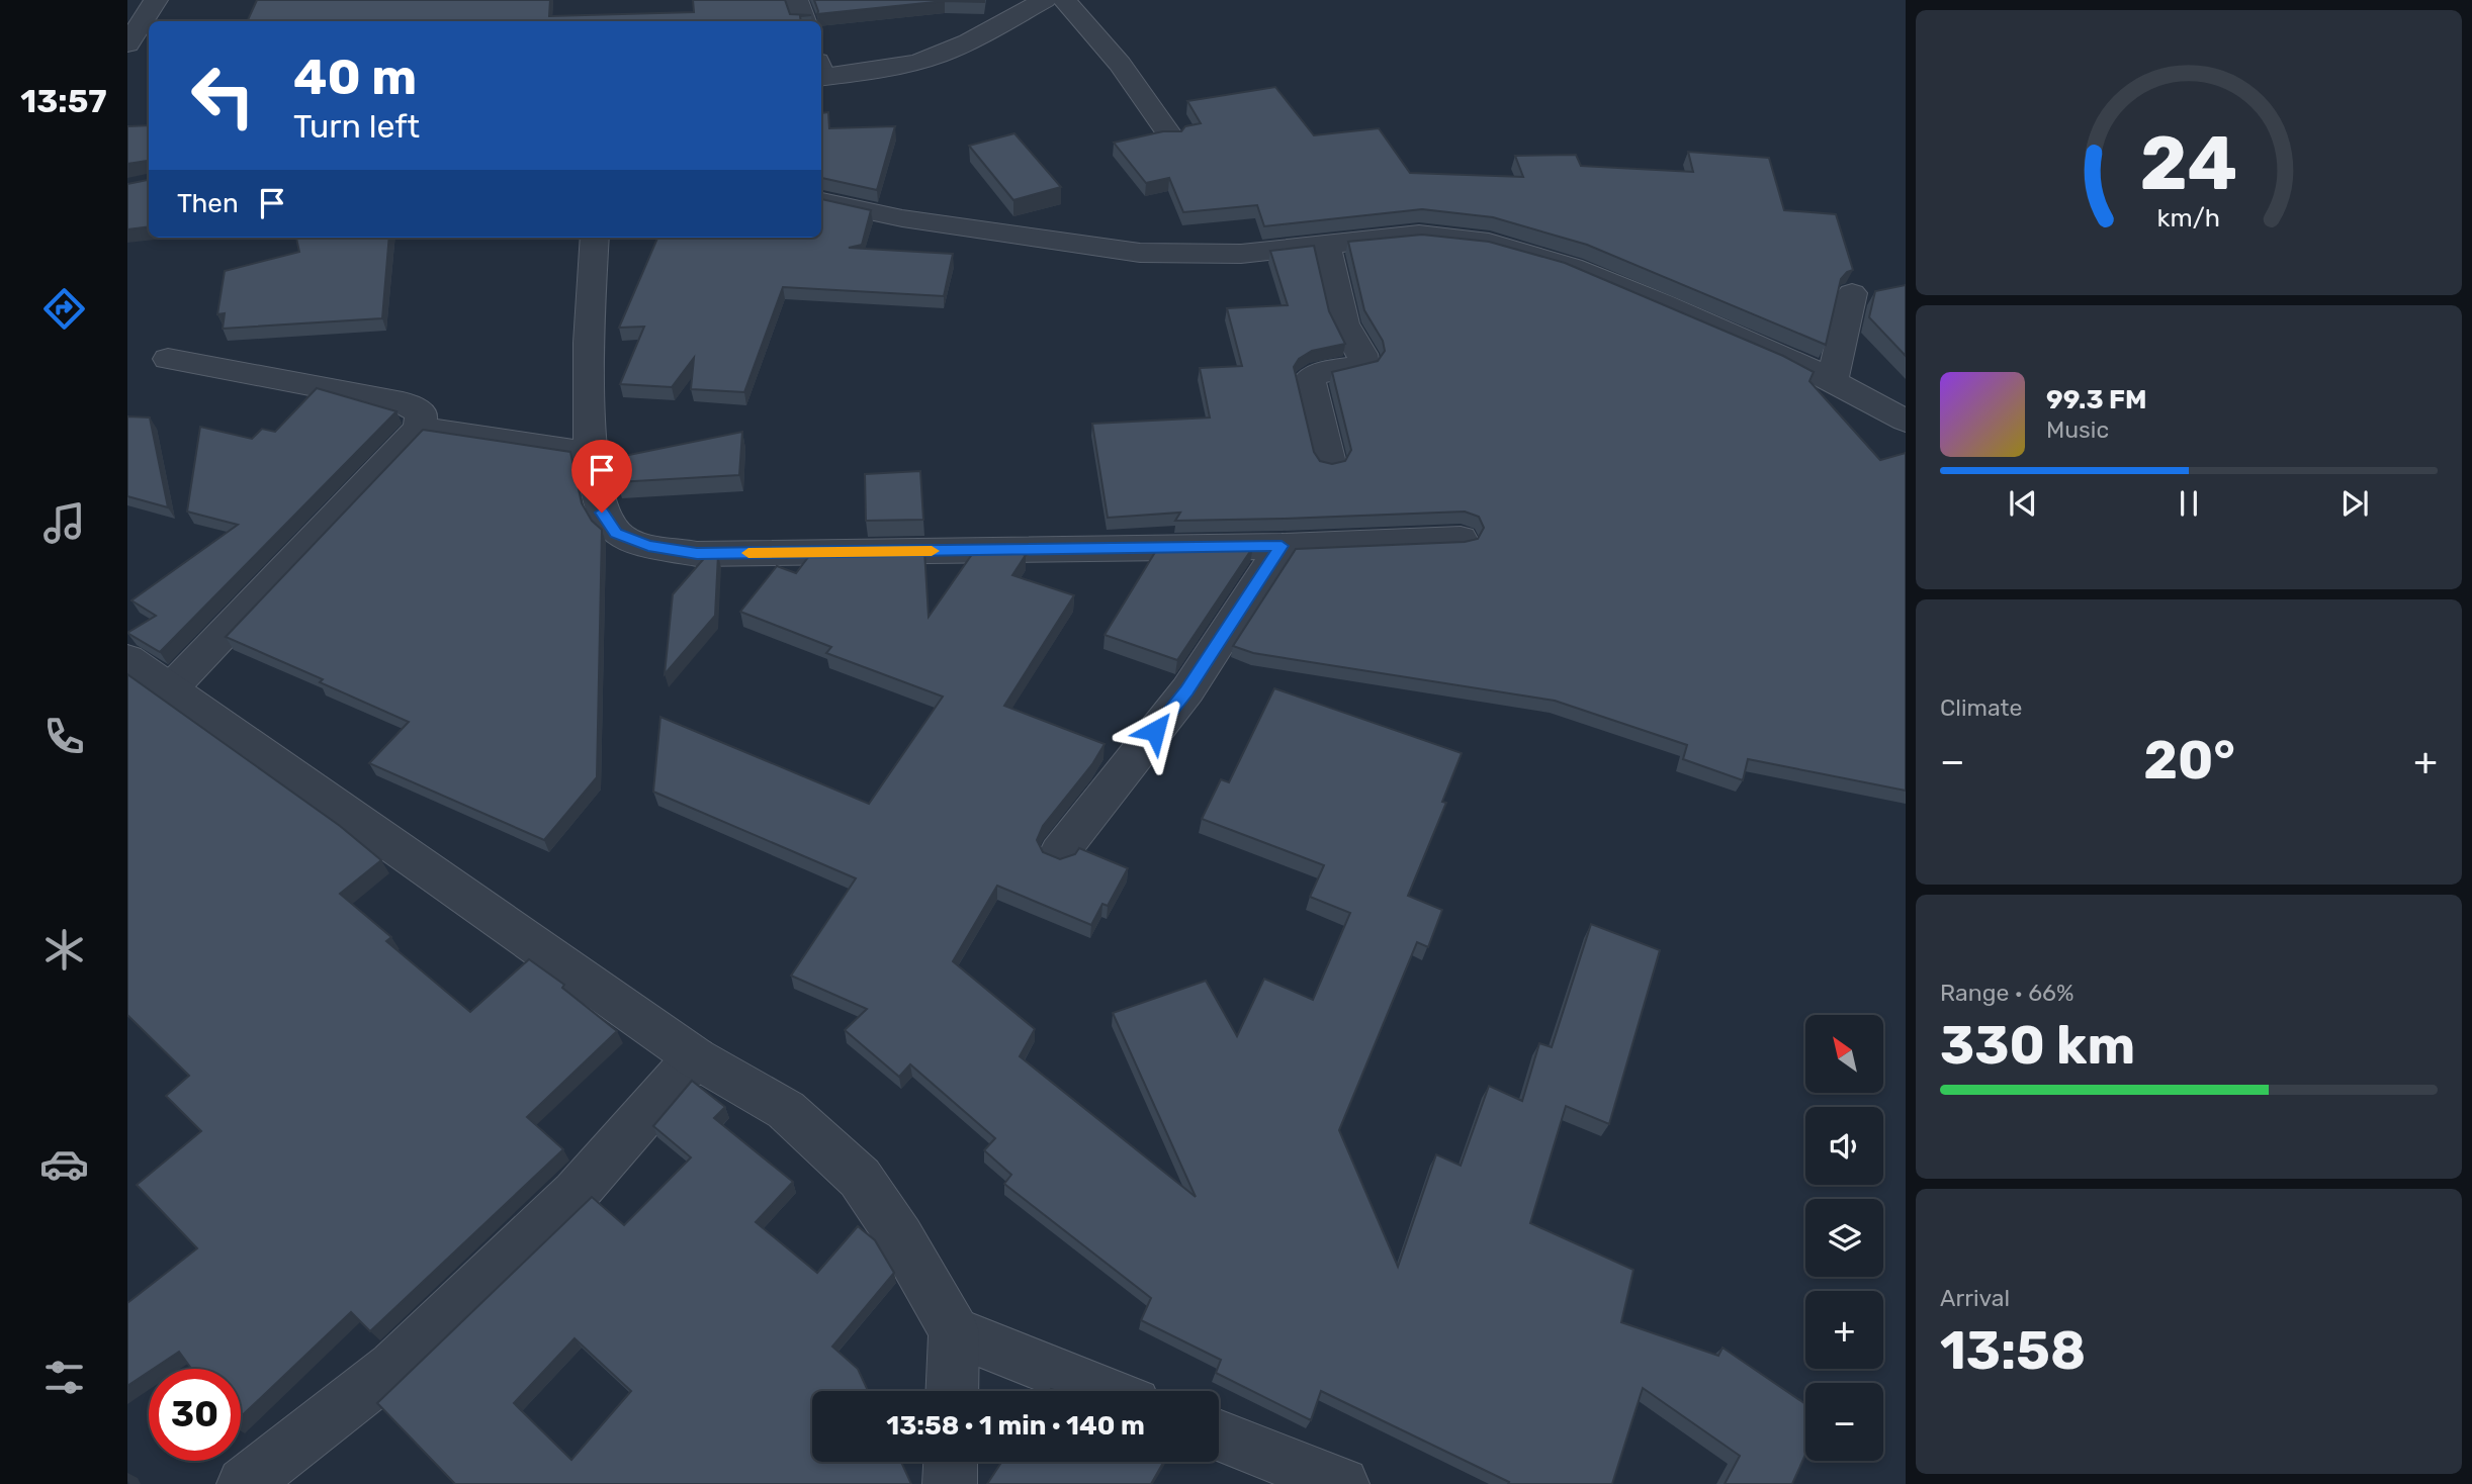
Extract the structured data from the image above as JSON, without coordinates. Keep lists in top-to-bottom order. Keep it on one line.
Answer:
{"north":"top left","page":{"tabs":"13:57","turn":["40 m","Turn left"],"then":"Then","song":["99.3 FM","Music"],"tile":["Climate",["Range · 66%","330 km"],["Arrival","13:58"]],"heat":["−","20°","+"],"map_buttons":["+","−"],"limit":"30","trip":"13:58 · 1 min · 140 m","gauge":["24","km/h"]}}
